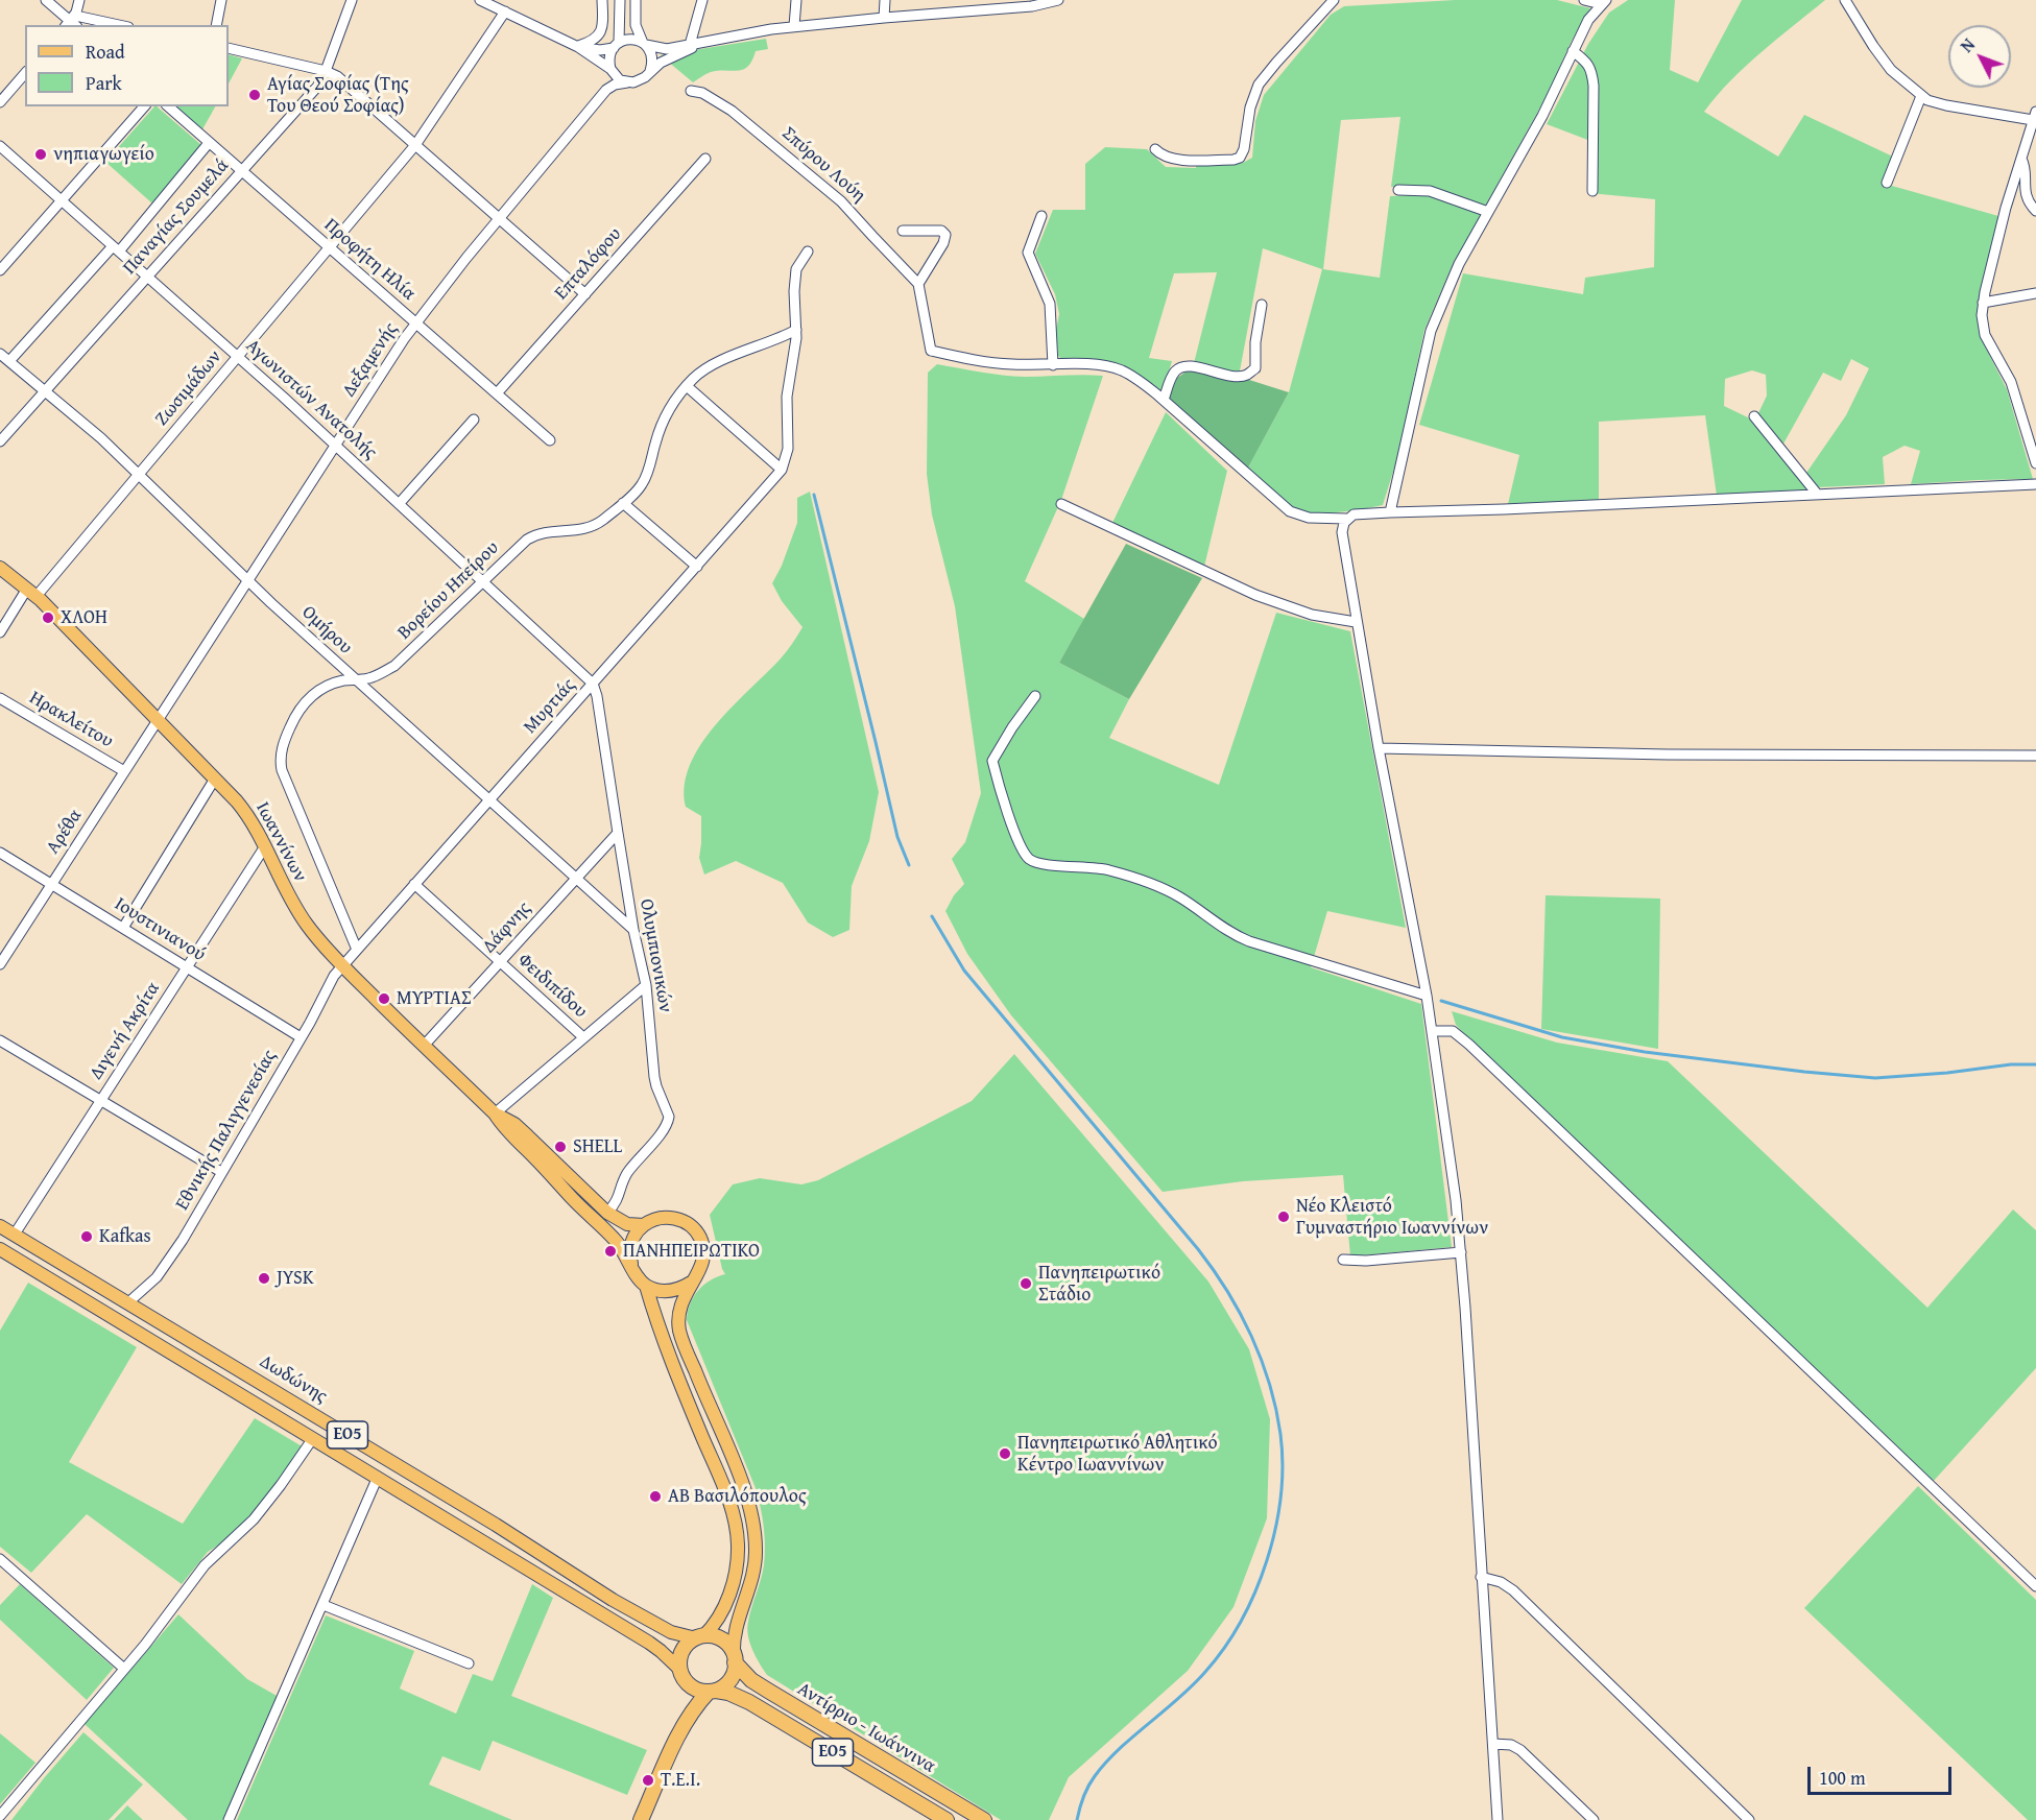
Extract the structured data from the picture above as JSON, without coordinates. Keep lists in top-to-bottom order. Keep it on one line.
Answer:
{"streets":{"highway":["ΕΟ5","Αντίρριο - Ιωάννινα"],"main road":["Ιωαννίνων","Δωδώνης"],"street":["Σπύρου Λούη","Παναγίας Σουμελά","Προφήτη Ηλία","Επταλόφου","Δεξαμενής","Ζωσιμάδων","Αγωνιστών Ανατολής","Βορείου Ηπείρου","Ομήρου","Μυρτιάς","Ηρακλείτου","Αρέθα","Δάφνης","Ιουστινιανού","Ολυμπιονικών","Φειδιπίδου","Διγενή Ακρίτα","Εθνικής Παλιγγενεσίας"]},"crossings":[["Παναγίας Σουμελά","Προφήτη Ηλία"],["Παναγίας Σουμελά","Αγωνιστών Ανατολής"],["Παναγίας Σουμελά","Ομήρου"],["Προφήτη Ηλία","Επταλόφου"],["Προφήτη Ηλία","Δεξαμενής"],["Προφήτη Ηλία","Ζωσιμάδων"],["Δεξαμενής","Αγωνιστών Ανατολής"],["Δεξαμενής","Ομήρου"],["Δεξαμενής","Αρέθα"],["Δεξαμενής","Ιωαννίνων"],["Ζωσιμάδων","Αγωνιστών Ανατολής"],["Ζωσιμάδων","Ομήρου"],["Ζωσιμάδων","Ιωαννίνων"],["Αγωνιστών Ανατολής","Βορείου Ηπείρου"],["Αγωνιστών Ανατολής","Μυρτιάς"],["Αγωνιστών Ανατολής","Ολυμπιονικών"],["Βορείου Ηπείρου","Ομήρου"],["Βορείου Ηπείρου","Μυρτιάς"],["Ομήρου","Μυρτιάς"],["Ομήρου","Δάφνης"],["Ομήρου","Ολυμπιονικών"],["Μυρτιάς","Ιωαννίνων"],["Μυρτιάς","Ολυμπιονικών"],["Μυρτιάς","Φειδιπίδου"],["Μυρτιάς","Εθνικής Παλιγγενεσίας"],["Ηρακλείτου","Αρέθα"],["Αρέθα","Ιωαννίνων"],["Αρέθα","Ιουστινιανού"],["Ιωαννίνων","Δάφνης"],["Ιωαννίνων","Διγενή Ακρίτα"],["Ιωαννίνων","Εθνικής Παλιγγενεσίας"],["Δάφνης","Ολυμπιονικών"],["Δάφνης","Φειδιπίδου"],["Ιουστινιανού","Διγενή Ακρίτα"],["Ιουστινιανού","Εθνικής Παλιγγενεσίας"],["Διγενή Ακρίτα","Δωδώνης"],["Εθνικής Παλιγγενεσίας","Δωδώνης"],["Δωδώνης","ΕΟ5"],["Δωδώνης","Αντίρριο - Ιωάννινα"],["ΕΟ5","Αντίρριο - Ιωάννινα"]],"places":["Αγίας Σοφίας (Της Του Θεού Σοφίας)","νηπιαγωγείο","ΧΛΟΗ","ΜΥΡΤΙΑΣ","SHELL","Νέο Κλειστό Γυμναστήριο Ιωαννίνων","Kafkas","ΠΑΝΗΠΕΙΡΩΤΙΚΟ","JYSK","Πανηπειρωτικό Στάδιο","Πανηπειρωτικό Αθλητικό Κέντρο Ιωαννίνων","ΑΒ Βασιλόπουλος","Τ.Ε.Ι."],"legend":["Road","Park"],"scale_bar":"100 m","north":"top left"}
